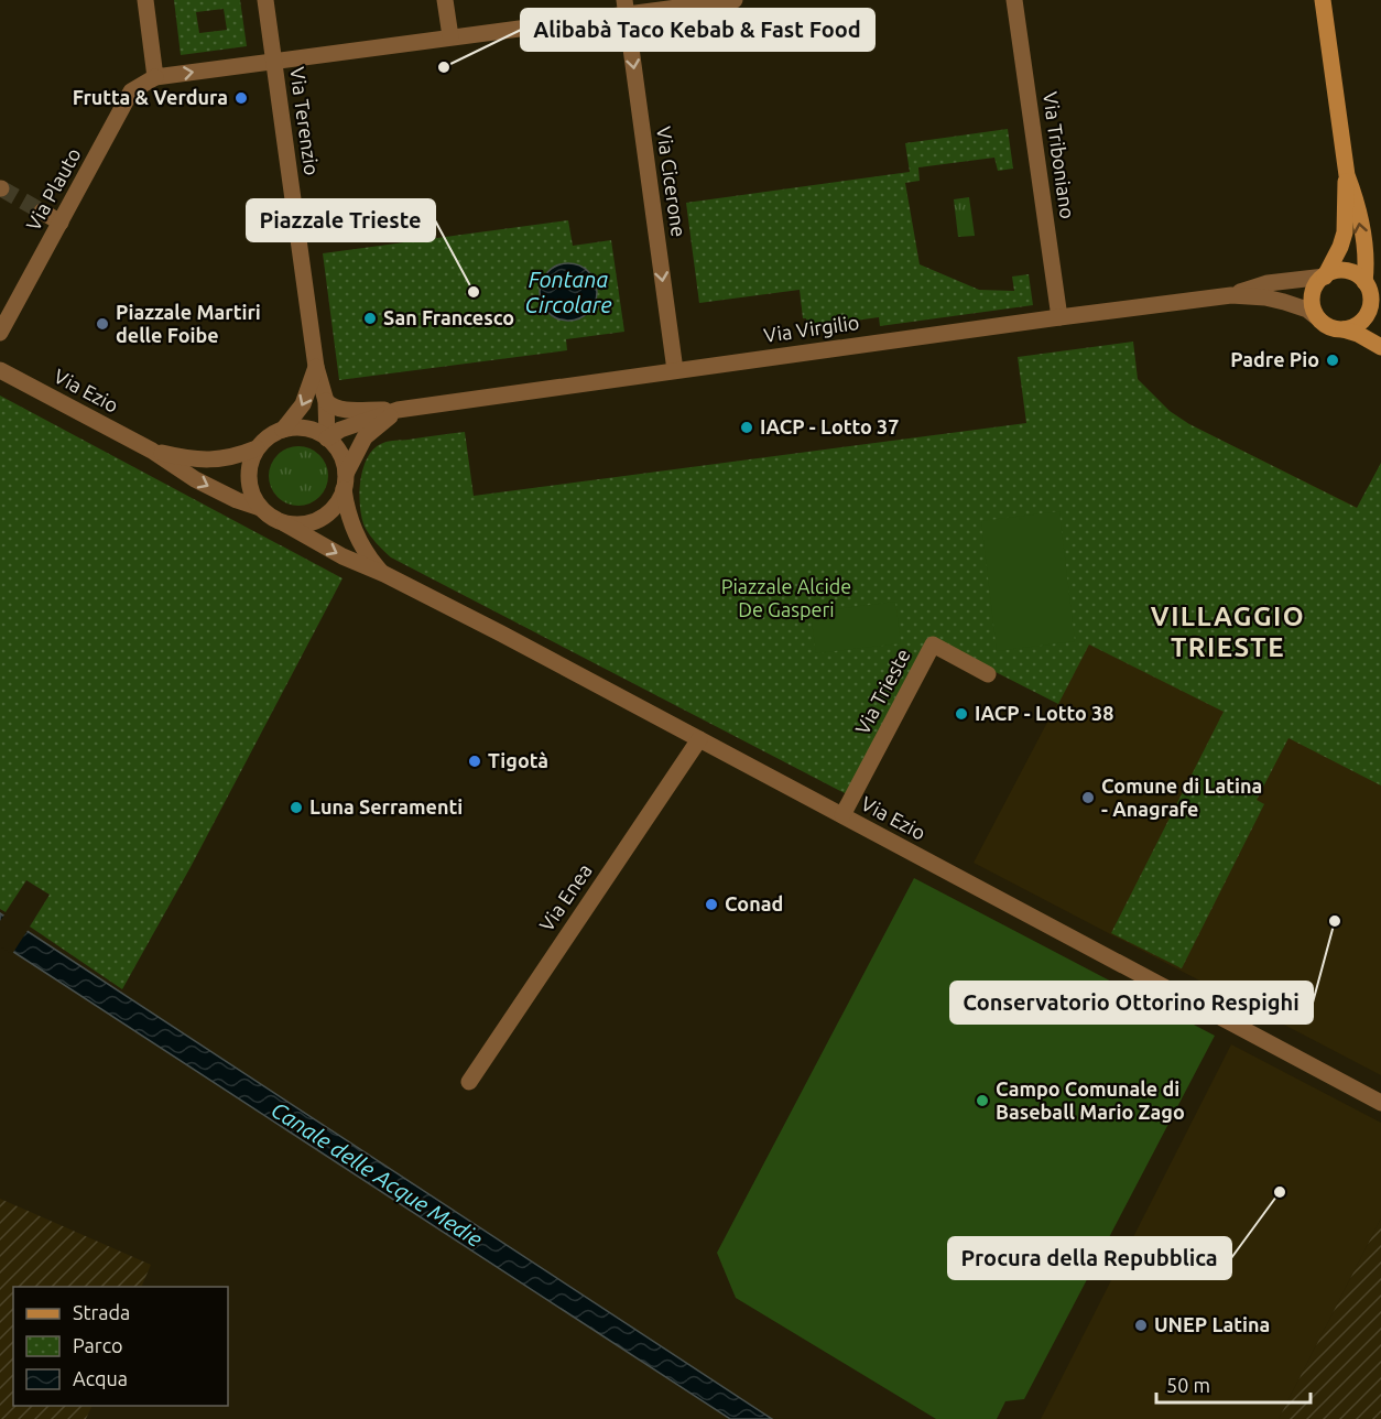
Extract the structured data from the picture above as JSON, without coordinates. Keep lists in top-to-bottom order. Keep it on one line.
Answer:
{"streets":{"street":["Via Terenzio","Via Triboniano","Via Cicerone","Via Plauto","Via Virgilio","Via Ezio","Via Trieste","Via Enea"]},"crossings":[["Via Terenzio","Via Virgilio"],["Via Terenzio","Via Ezio"],["Via Triboniano","Via Virgilio"],["Via Cicerone","Via Virgilio"],["Via Virgilio","Via Ezio"],["Via Ezio","Via Trieste"],["Via Ezio","Via Enea"]],"one_way":["Via Cicerone"],"districts":["VILLAGGIO TRIESTE"],"water":["Fontana Circolare","Canale delle Acque Medie"],"parks":["Piazzale Alcide De Gasperi"],"places":["Alibabà Taco Kebab & Fast Food","Frutta & Verdura","Piazzale Trieste","San Francesco","Piazzale Martiri delle Foibe","Padre Pio","IACP - Lotto 37","IACP - Lotto 38","Tigotà","Comune di Latina - Anagrafe","Luna Serramenti","Conad","Conservatorio Ottorino Respighi","Campo Comunale di Baseball Mario Zago","Procura della Repubblica","UNEP Latina"],"legend":["Strada","Parco","Acqua"],"scale_bar":"50 m"}
